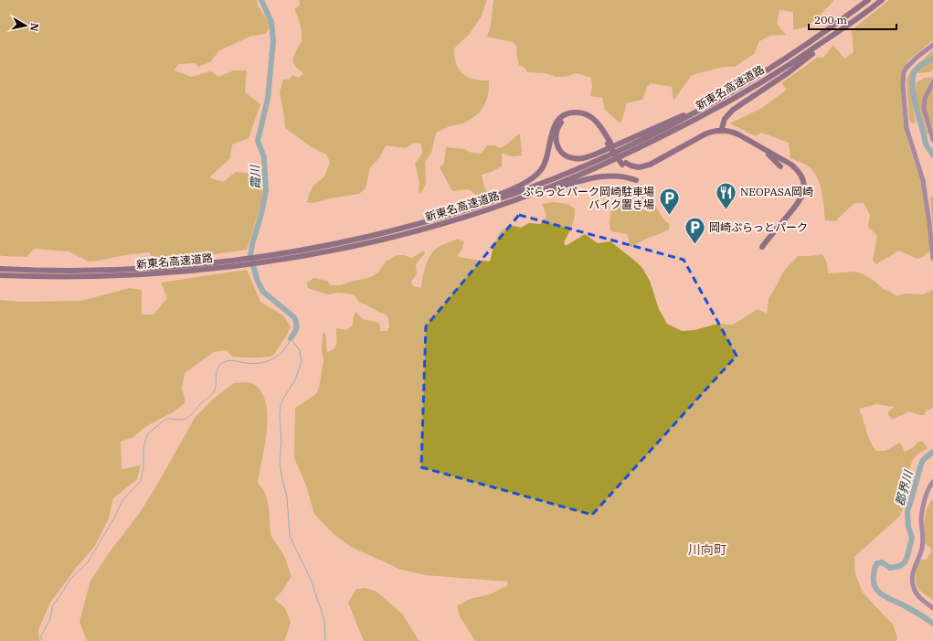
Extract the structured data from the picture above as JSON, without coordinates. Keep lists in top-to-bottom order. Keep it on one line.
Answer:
{"streets":{"highway":["新東名高速道路"]},"districts":["川向町"],"water":["霞川","郡界川"],"places":{"restaurant":["NEOPASA岡崎"],"parking":["ぷらっとパーク岡崎駐車場 バイク置き場","岡崎ぷらっとパーク"]},"scale_bar":"200 m","north":"right"}
